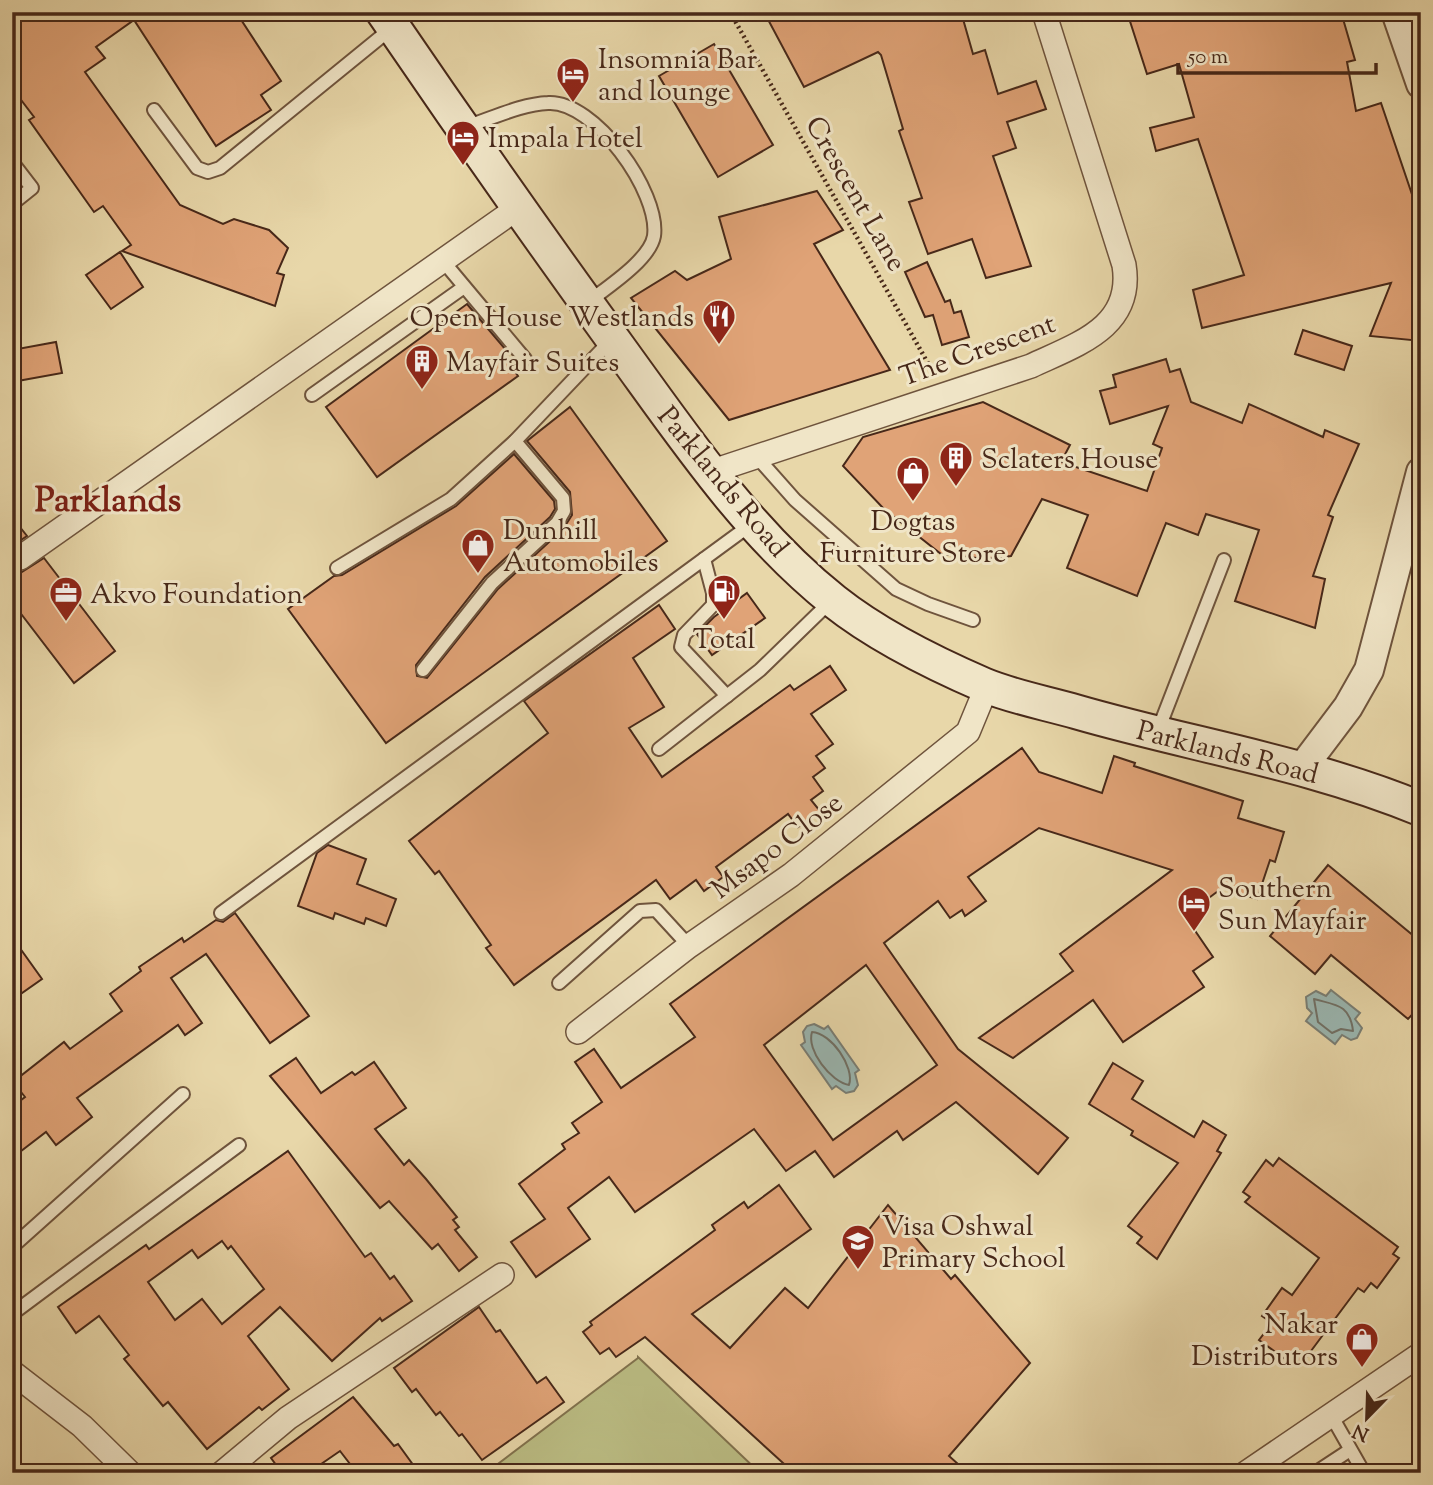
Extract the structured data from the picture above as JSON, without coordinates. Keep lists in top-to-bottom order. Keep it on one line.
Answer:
{"streets":{"main road":["Parklands Road"],"street":["The Crescent","Msapo Close"],"path":["Crescent Lane"]},"crossings":[["Crescent Lane","The Crescent"],["The Crescent","Parklands Road"],["Parklands Road","Msapo Close"]],"districts":["Parklands"],"places":{"hotel":["Insomnia Bar and lounge","Impala Hotel","Southern Sun Mayfair"],"restaurant":["Open House Westlands"],"building":["Mayfair Suites","Sclaters House"],"shop":["Dogtas Furniture Store","Dunhill Automobiles","Nakar Distributors"],"fuel station":["Total"],"office":["Akvo Foundation"],"school or university":["Visa Oshwal Primary School"]},"scale_bar":"50 m","north":"bottom left"}
